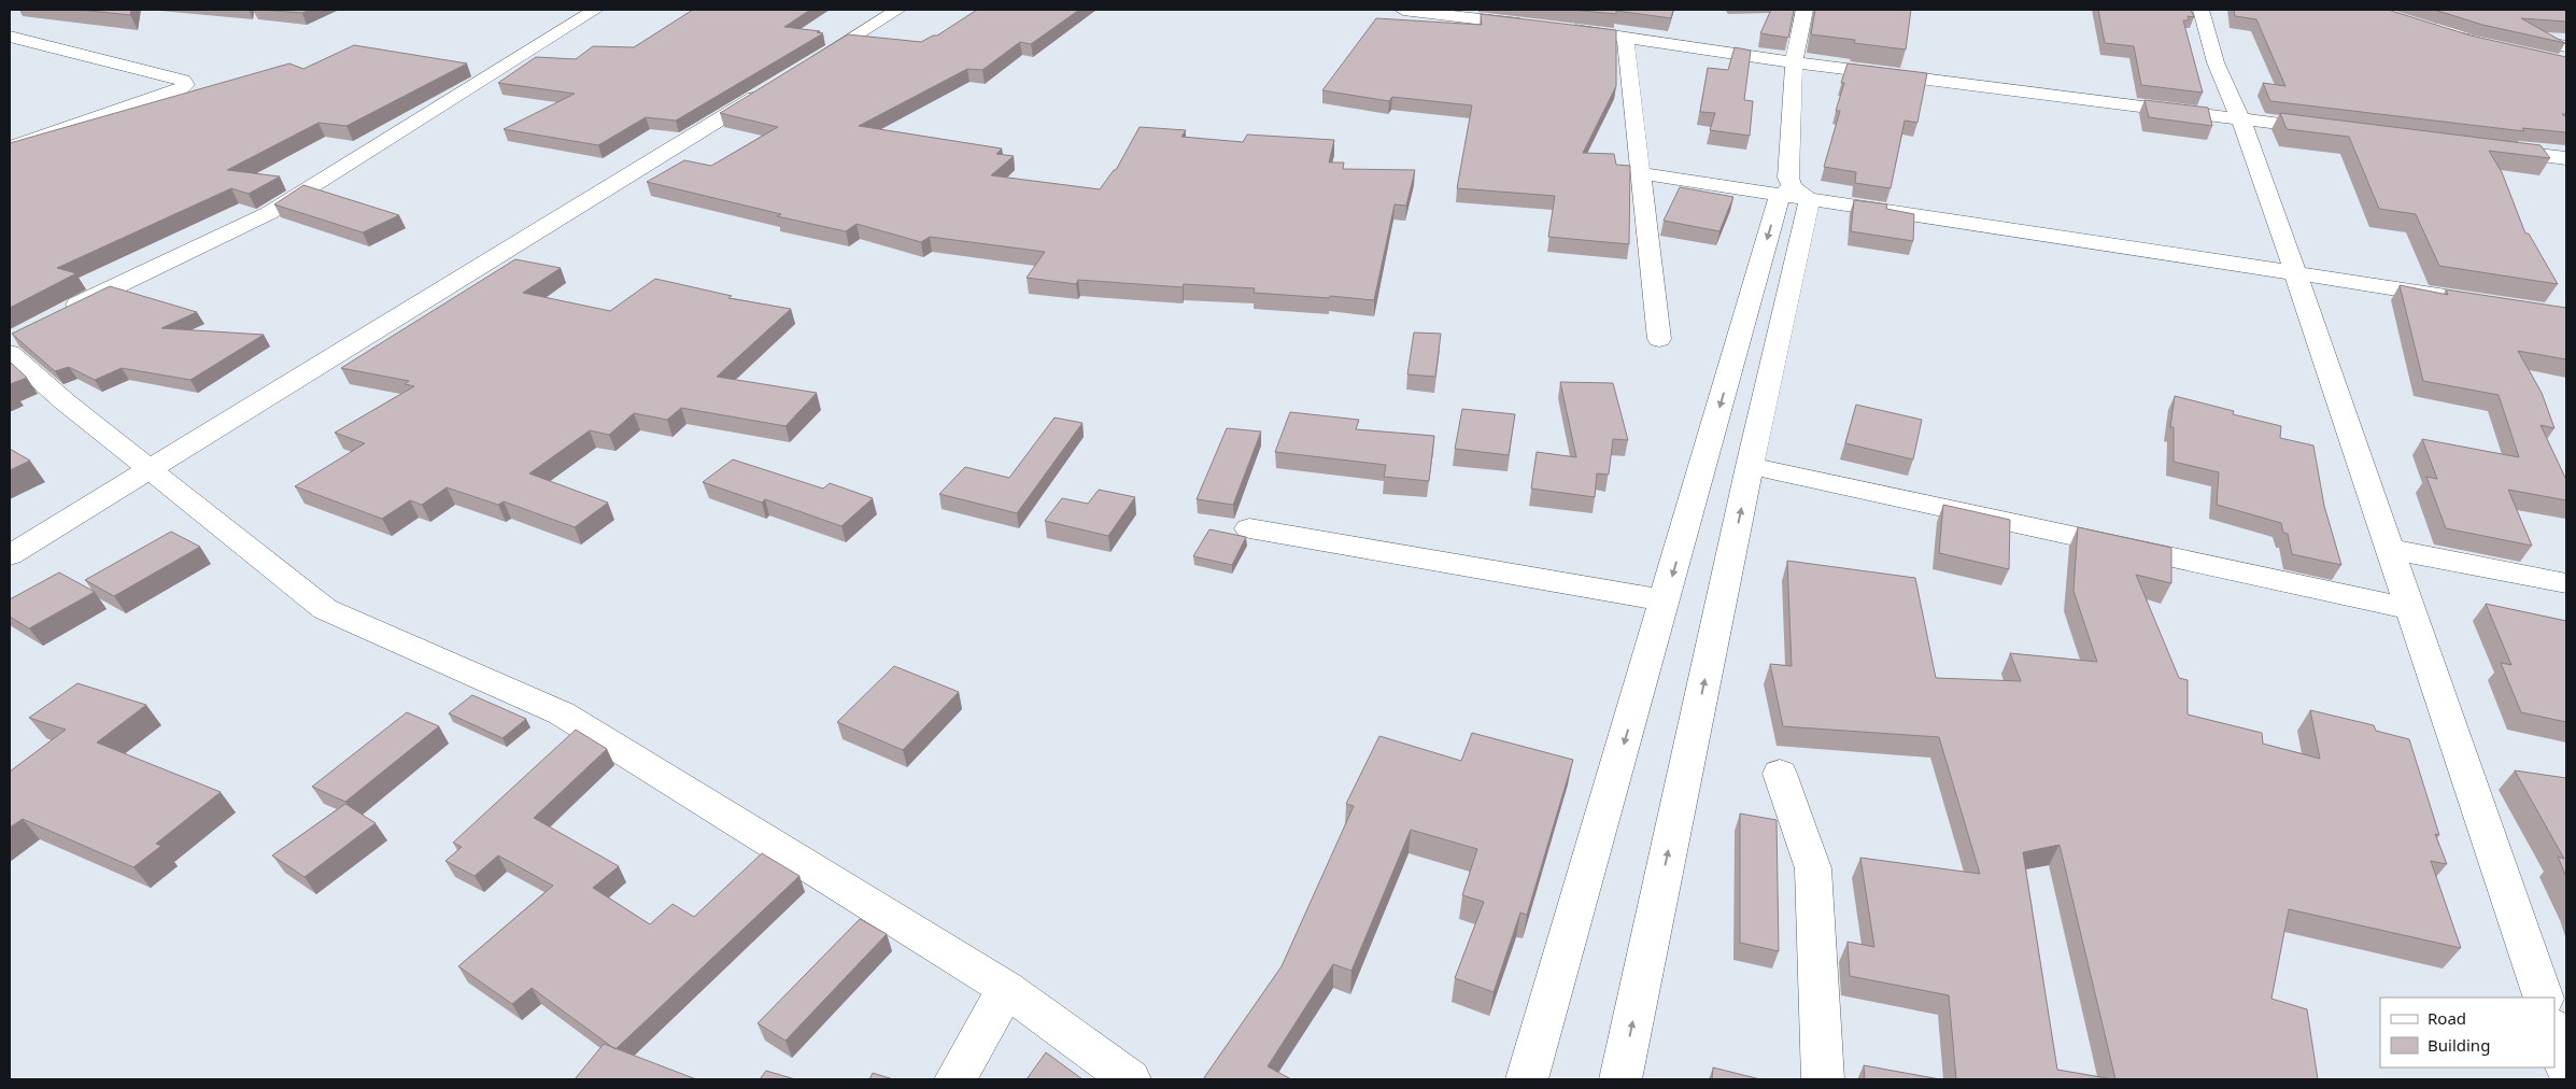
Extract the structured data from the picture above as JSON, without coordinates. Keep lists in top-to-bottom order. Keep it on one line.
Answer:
{"legend":["Road","Building"]}
